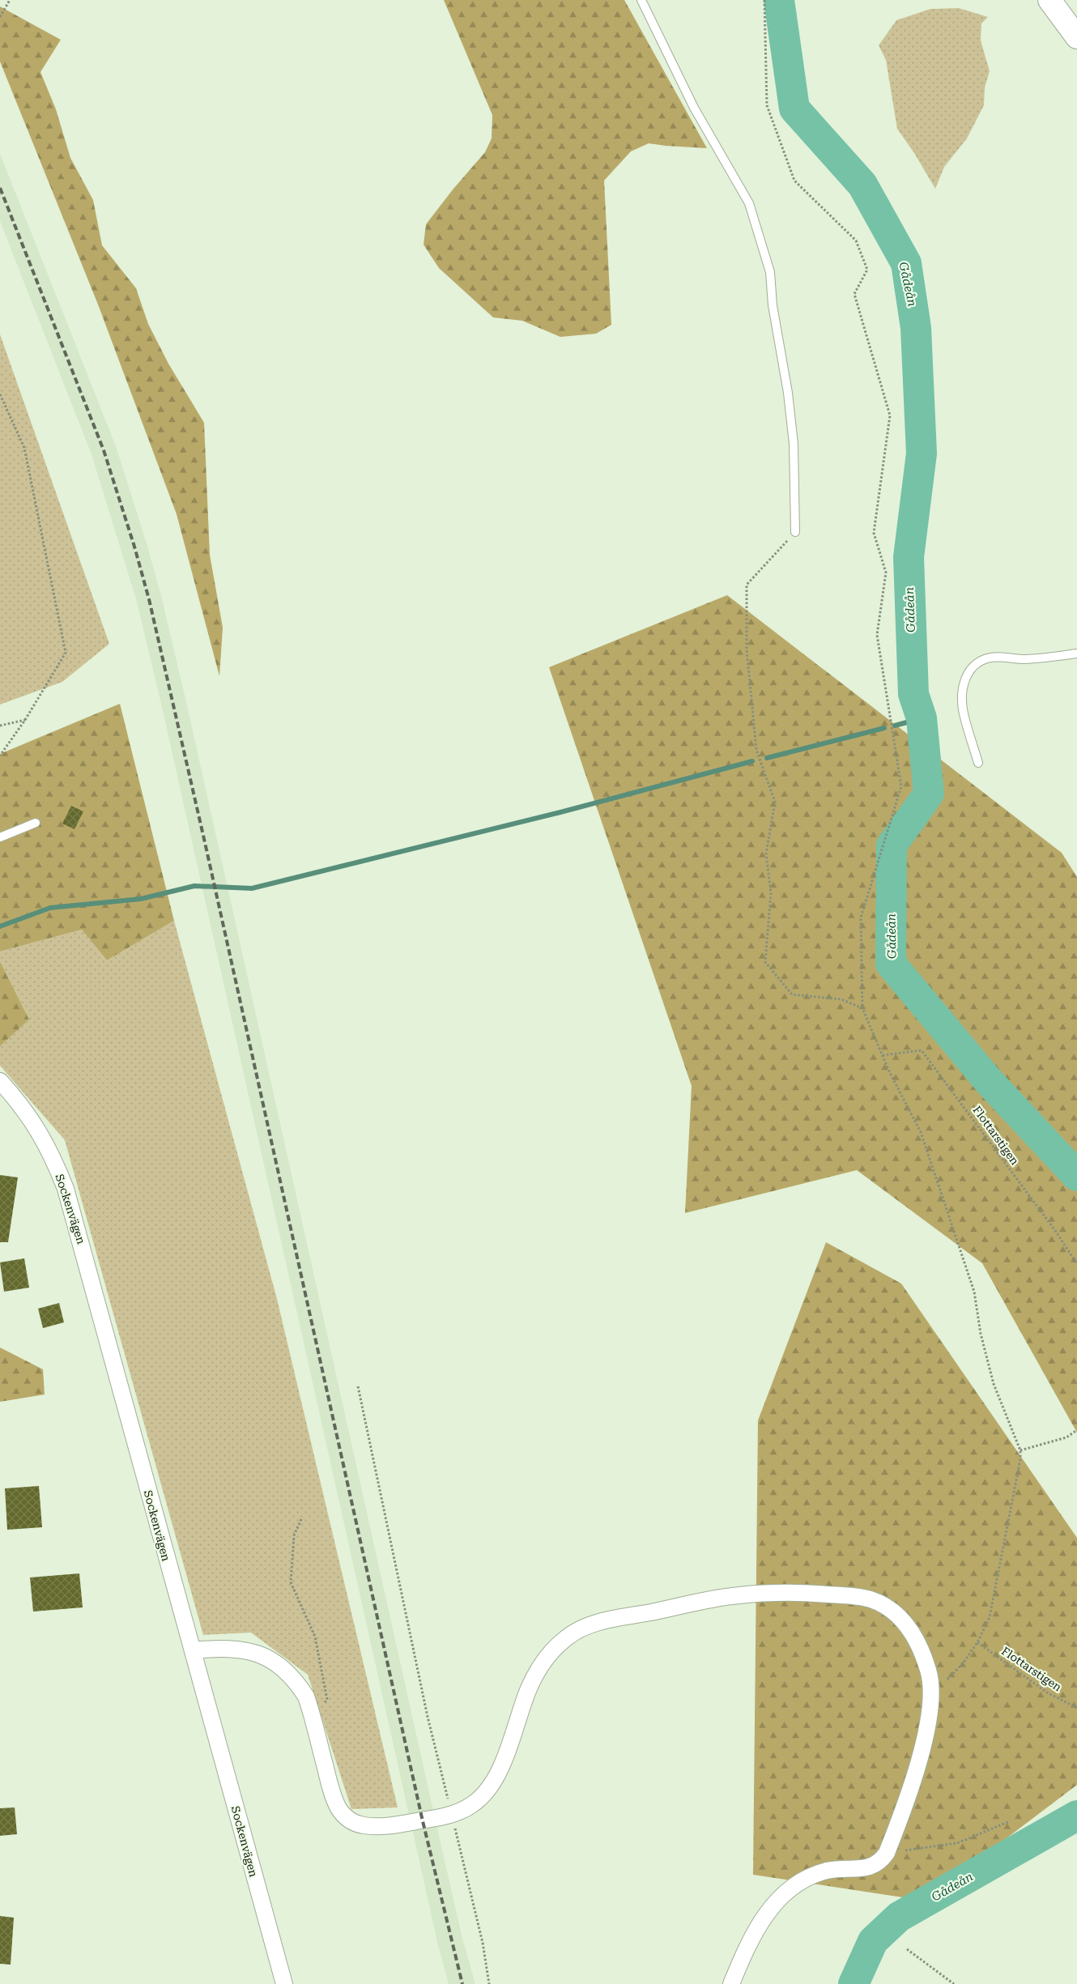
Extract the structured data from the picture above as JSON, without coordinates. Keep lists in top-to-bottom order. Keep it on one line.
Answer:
{"streets":{"street":["Sockenvägen"],"path":["Flottarstigen"]},"water":["Gådeån"]}
